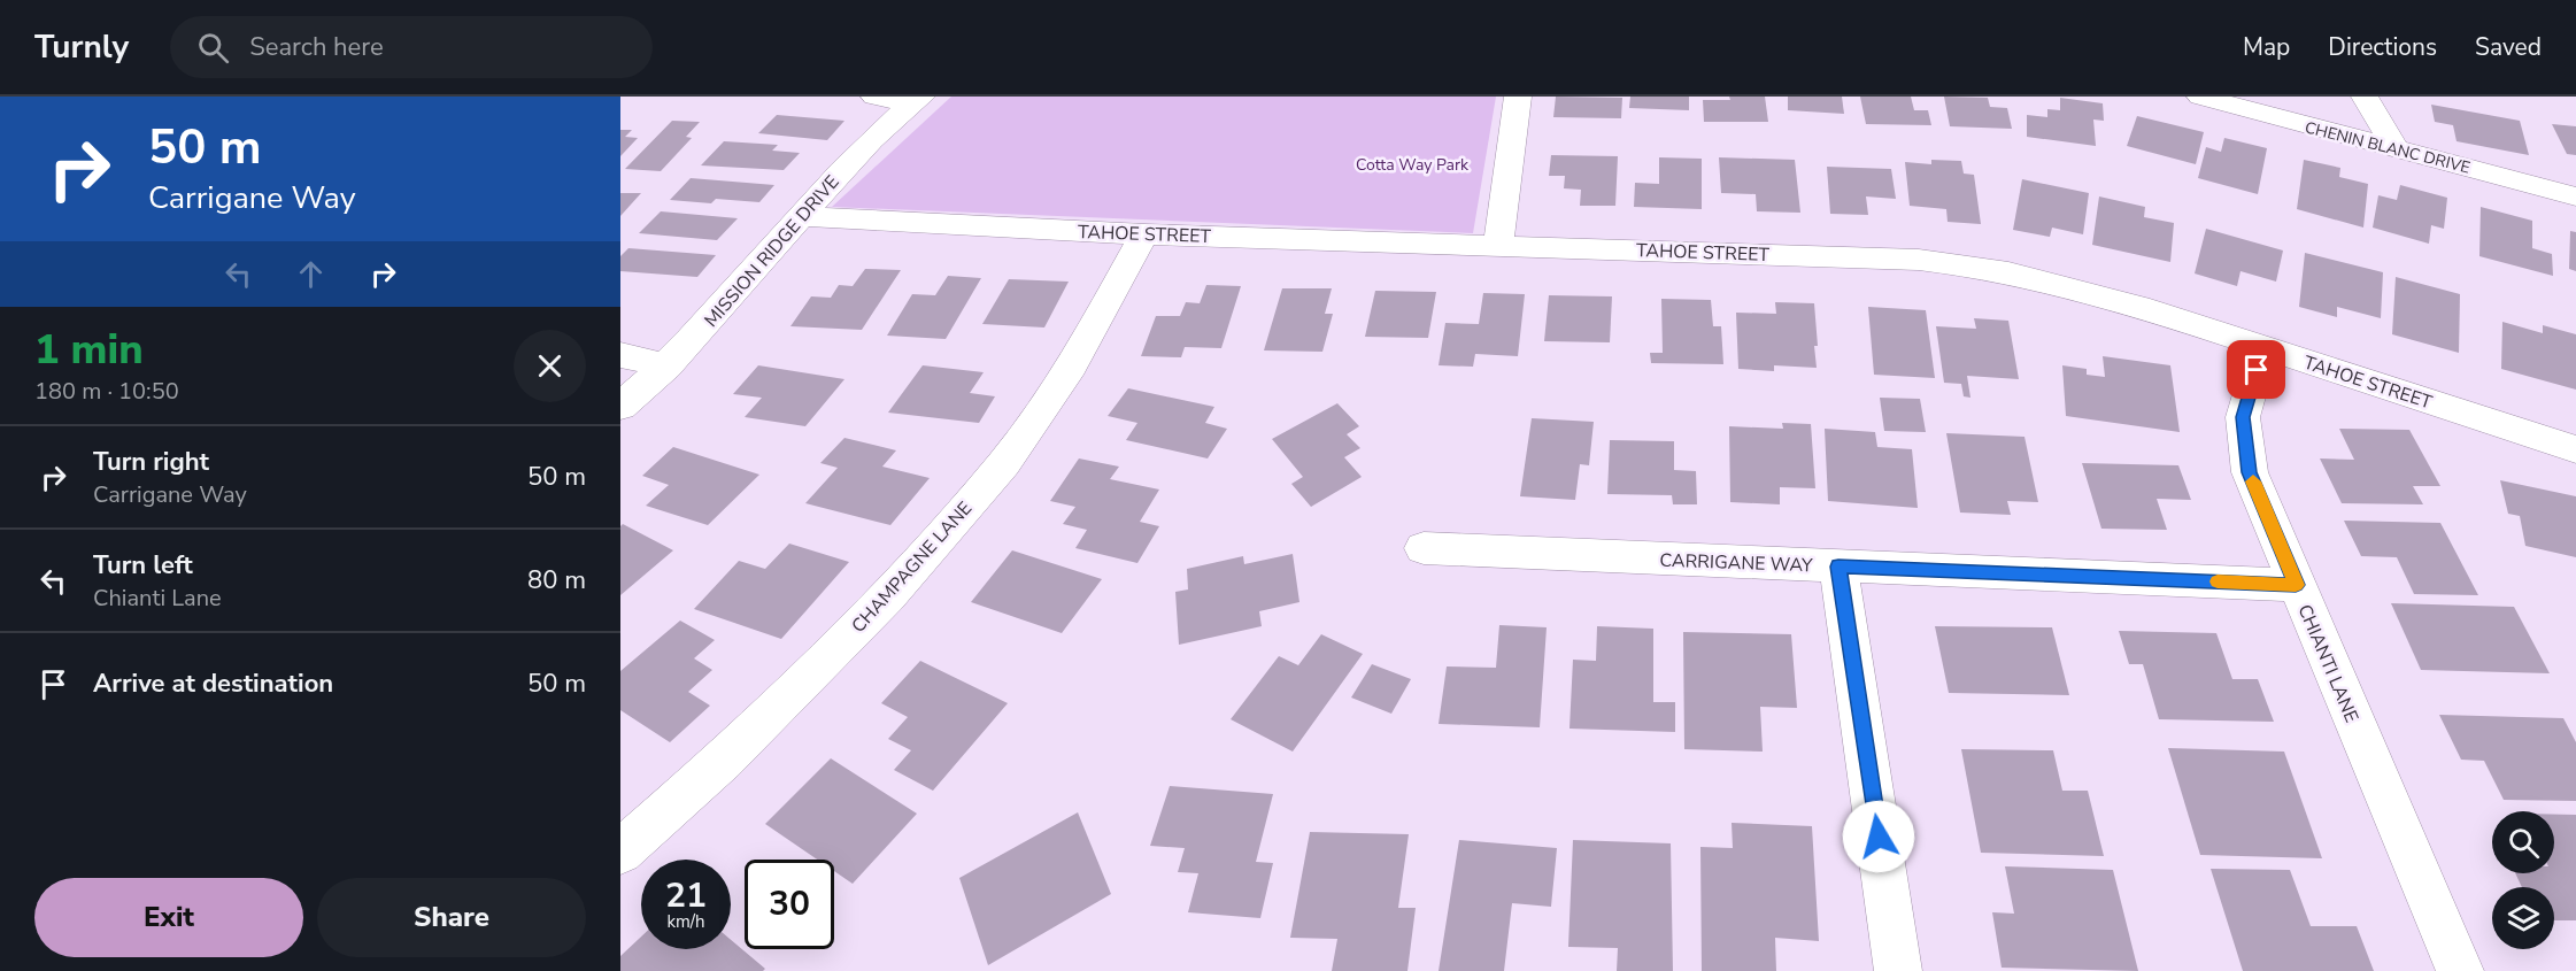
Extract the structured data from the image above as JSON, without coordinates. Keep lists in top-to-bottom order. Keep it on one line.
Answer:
{"streets":{"street":["CHENIN BLANC DRIVE","TAHOE STREET","MISSION RIDGE DRIVE","CARRIGANE WAY","CHAMPAGNE LANE","CHIANTI LANE"]},"crossings":[["TAHOE STREET","MISSION RIDGE DRIVE"],["TAHOE STREET","CHAMPAGNE LANE"],["TAHOE STREET","CHIANTI LANE"],["CARRIGANE WAY","CHIANTI LANE"]],"parks":["Cotta Way Park"],"page":{"header":"Turnly","search":"Search here","nav":["Map","Directions","Saved"],"turn":["50 m","Carrigane Way"],"heading":["1 min","180 m · 10:50"],"list":[{"name":"Turn right","note":"Carrigane Way","value":"50 m"},{"name":"Turn left","note":"Chianti Lane","value":"80 m"},{"name":"Arrive at destination","value":"50 m"}],"speed":"21 km/h","limit":"30","buttons":["Exit","Share"]}}
